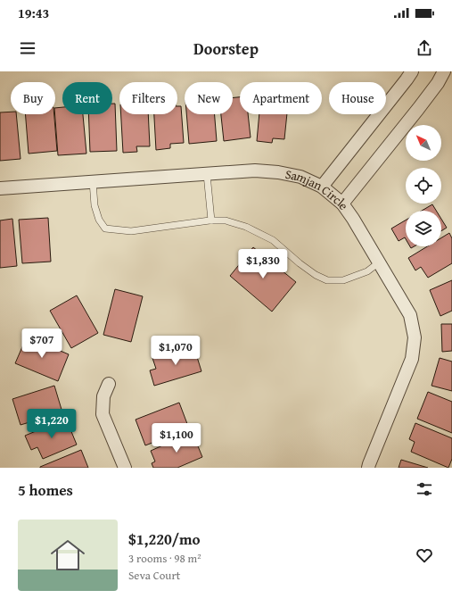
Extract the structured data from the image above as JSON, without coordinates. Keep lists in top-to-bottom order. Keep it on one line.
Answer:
{"streets":{"street":["Samjan Circle"]},"north":"top left","page":{"status":"19:43","header":"Doorstep","chip":["Buy","Rent","Filters","New","Apartment","House"],"price":["$1,830","$707","$1,070","$1,220","$1,100"],"heading":"5 homes","list":[{"name":"$1,220/mo","note":"3 rooms · 98 m² · Seva Court"}]}}
